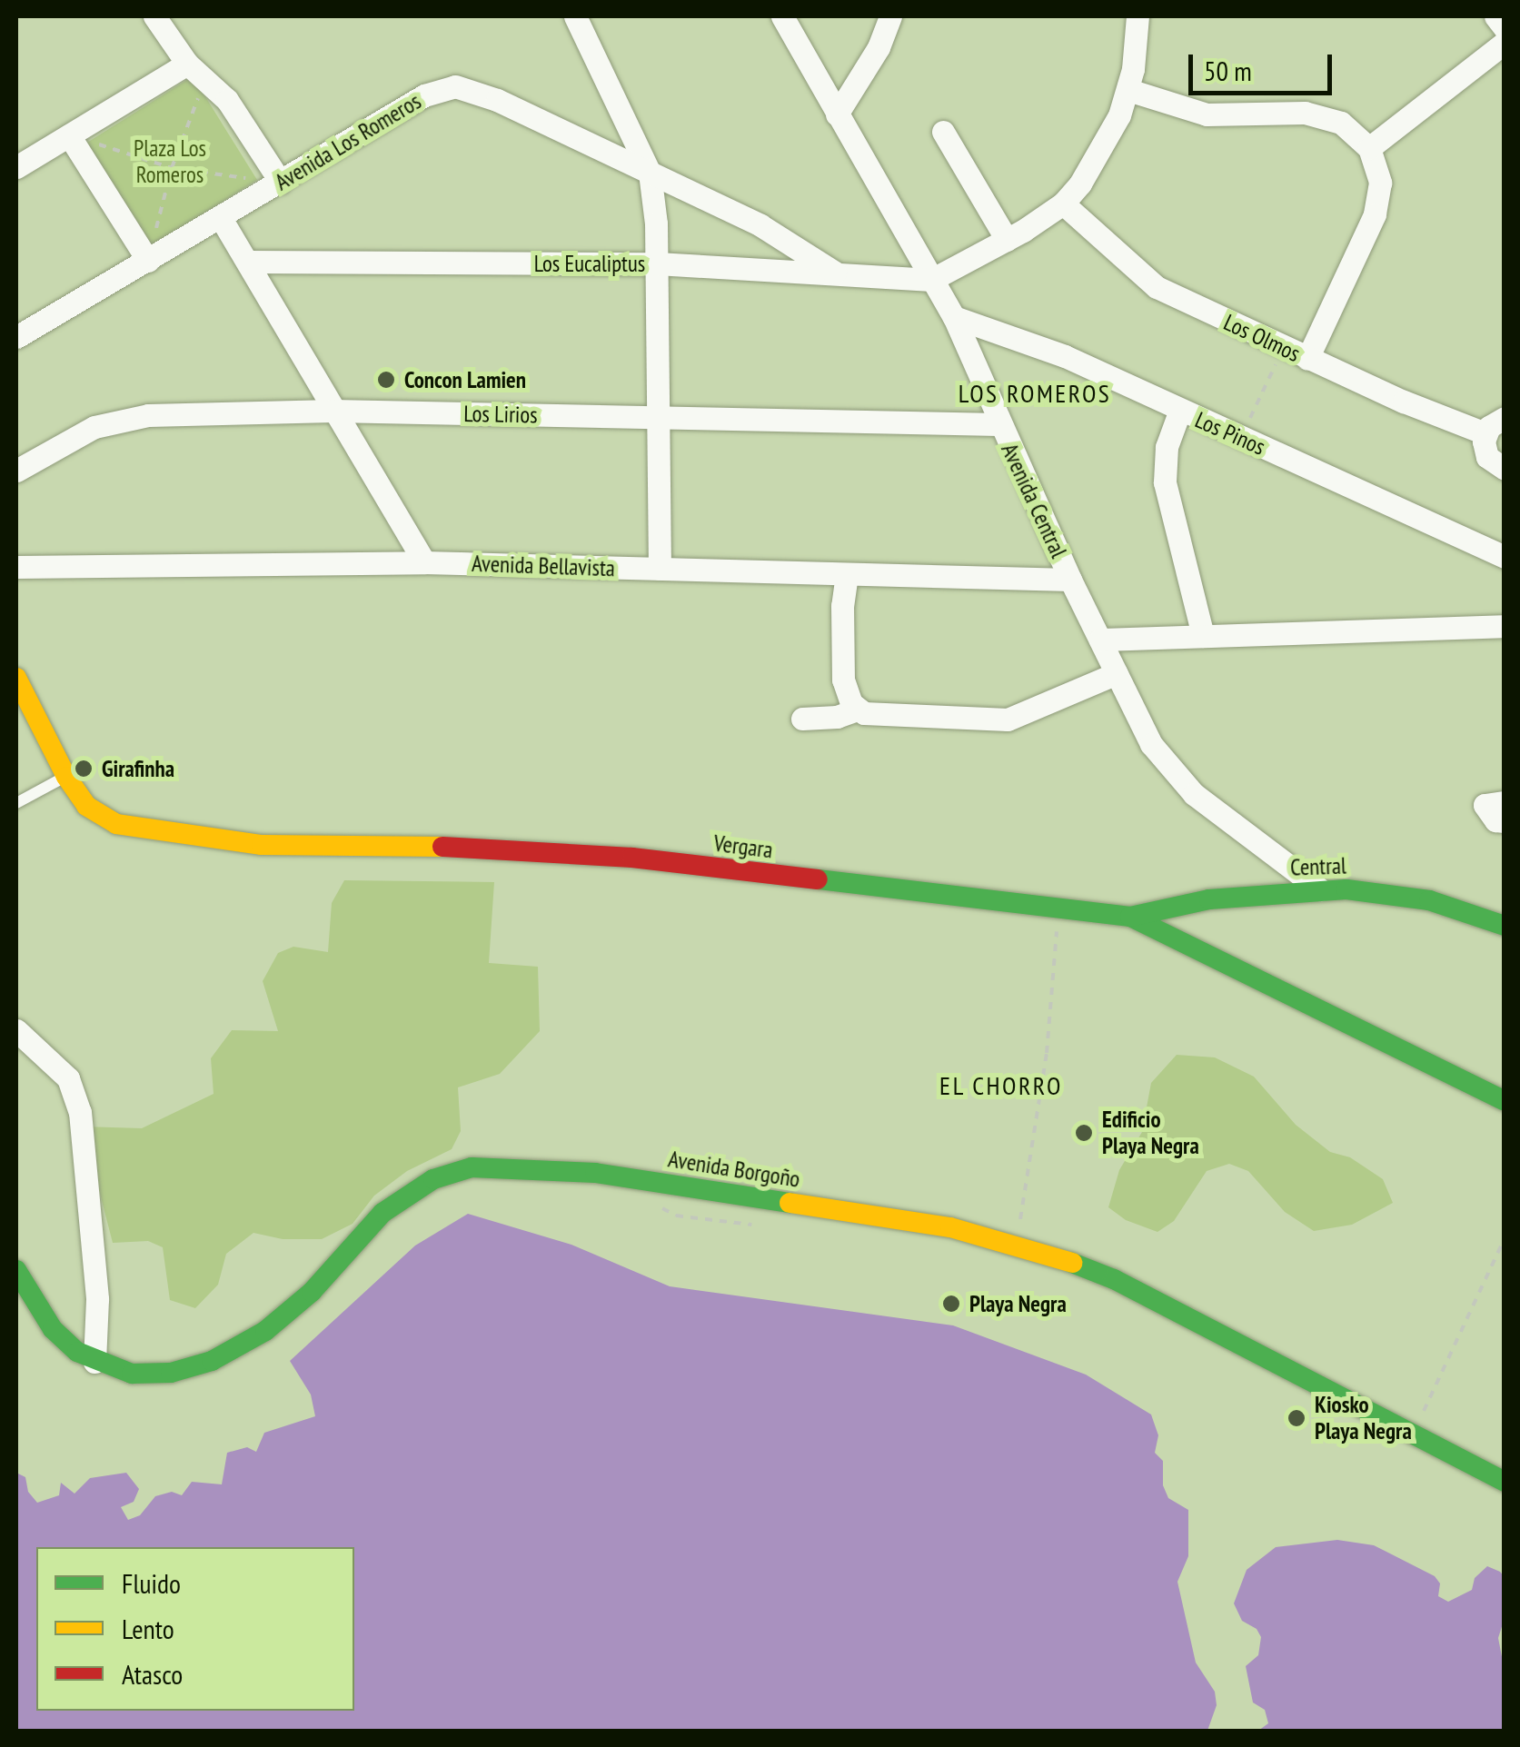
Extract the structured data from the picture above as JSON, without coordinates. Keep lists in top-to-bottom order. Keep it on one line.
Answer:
{"streets":{"street":["Avenida Los Romeros","Los Eucaliptus","Los Olmos","Los Lirios","Los Pinos","Avenida Central","Avenida Bellavista","Vergara","Central","Avenida Borgoño"]},"crossings":[["Avenida Los Romeros","Los Eucaliptus"],["Los Eucaliptus","Avenida Central"],["Los Lirios","Avenida Central"],["Los Pinos","Avenida Central"],["Avenida Central","Avenida Bellavista"],["Avenida Central","Central"],["Vergara","Central"]],"districts":["LOS ROMEROS","EL CHORRO"],"parks":["Plaza Los Romeros"],"places":["Concon Lamien","Girafinha","Edificio Playa Negra","Playa Negra","Kiosko Playa Negra"],"legend":["Fluido","Lento","Atasco"],"scale_bar":"50 m"}
